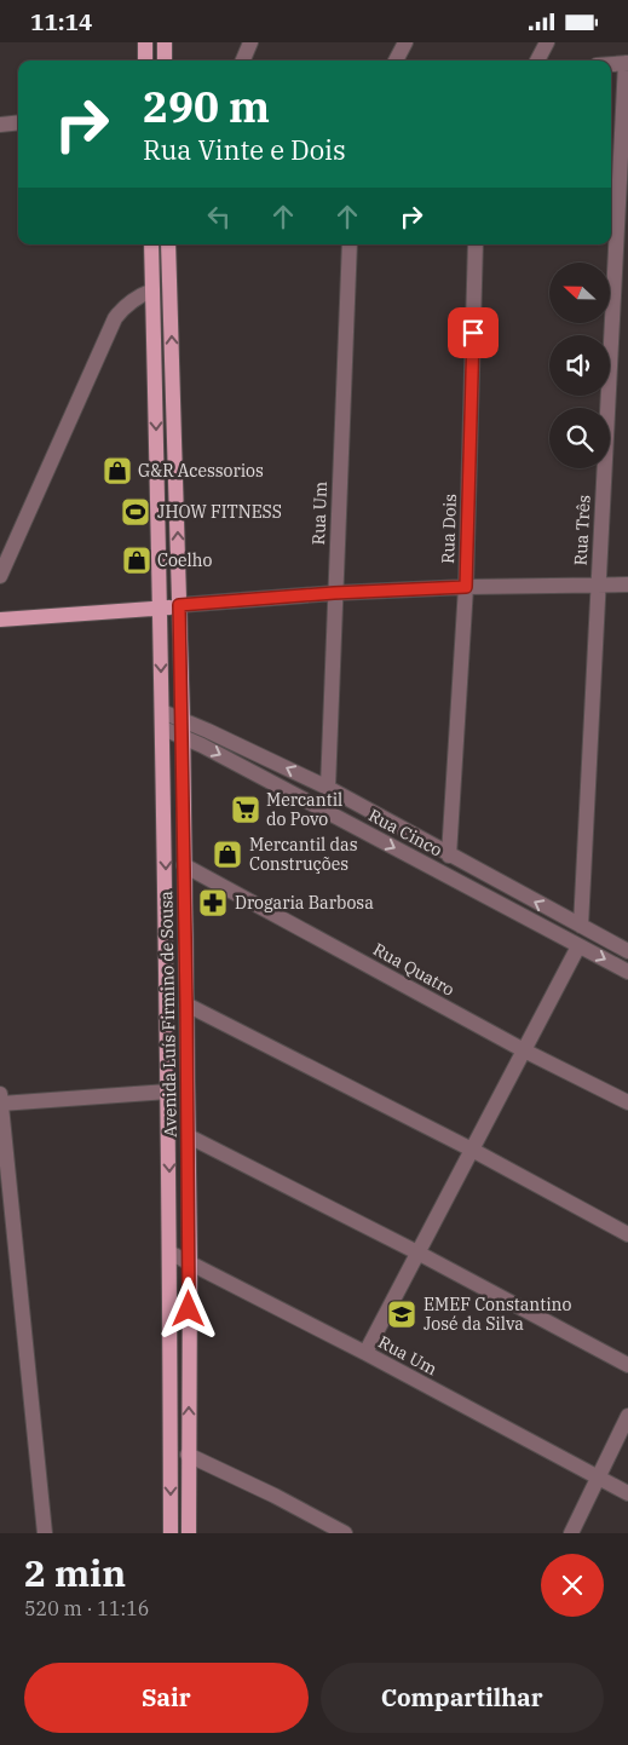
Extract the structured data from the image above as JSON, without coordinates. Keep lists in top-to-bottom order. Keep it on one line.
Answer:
{"streets":{"main road":["Avenida Luís Firmino de Sousa"],"street":["Rua Um","Rua Dois","Rua Três","Rua Cinco","Rua Quatro"]},"crossings":[["Rua Um","Rua Cinco"],["Rua Um","Avenida Luís Firmino de Sousa"],["Rua Dois","Rua Cinco"],["Rua Três","Rua Cinco"],["Rua Cinco","Avenida Luís Firmino de Sousa"],["Rua Quatro","Avenida Luís Firmino de Sousa"]],"places":{"shop":["G&R Acessorios","Coelho","Mercantil das Construções"],"sports":["JHOW FITNESS"],"supermarket":["Mercantil do Povo"],"pharmacy":["Drogaria Barbosa"],"school or university":["EMEF Constantino José da Silva"]},"north":"left","page":{"status":"11:14","turn":["290 m","Rua Vinte e Dois"],"heading":["2 min","520 m · 11:16"],"buttons":["Sair","Compartilhar"]}}
